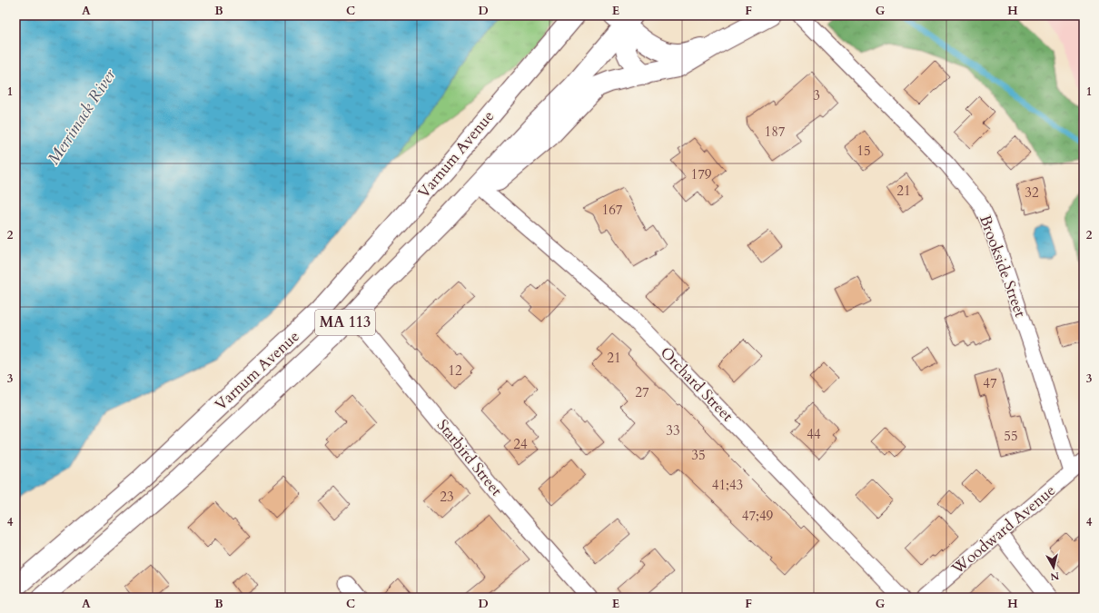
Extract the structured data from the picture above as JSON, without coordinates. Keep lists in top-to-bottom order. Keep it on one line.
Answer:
{"streets":{"main road":["Varnum Avenue","MA 113"],"street":["Brookside Street","Orchard Street","Starbird Street","Woodward Avenue"]},"crossings":[["Varnum Avenue","Orchard Street"],["Varnum Avenue","Starbird Street"],["Brookside Street","Woodward Avenue"]],"water":["Merrimack River"],"house_numbers":["3","187","15","179","21","32","167","21","12","47","27","33","44","55","24","35","41;43","23","47;49"],"north":"bottom","grid":{"columns":["A","B","C","D","E","F","G","H"],"rows":["1","2","3","4"]}}
